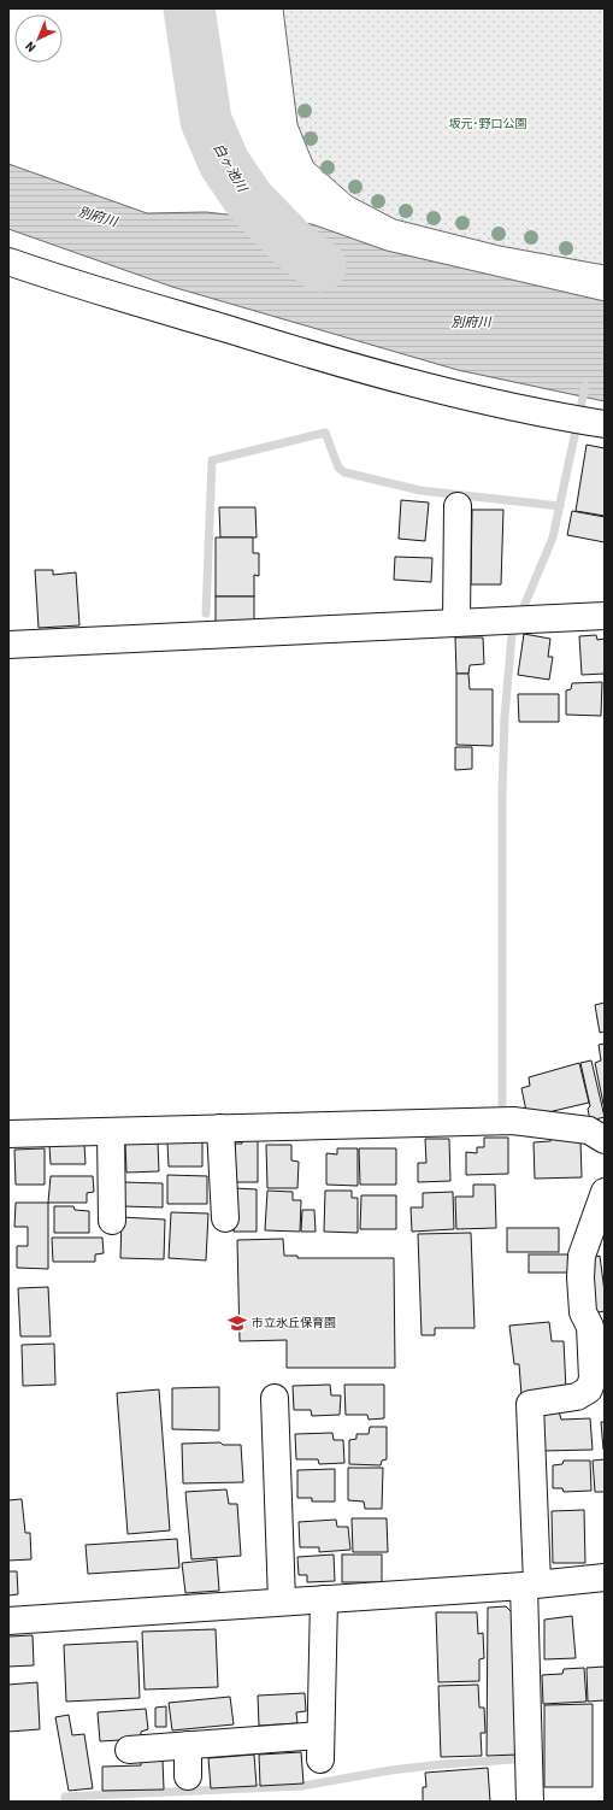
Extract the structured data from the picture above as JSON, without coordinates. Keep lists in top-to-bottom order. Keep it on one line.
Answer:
{"water":["白ヶ池川","別府川"],"parks":["坂元･野口公園"],"places":{"school or university":["市立氷丘保育園"]},"north":"bottom left"}
